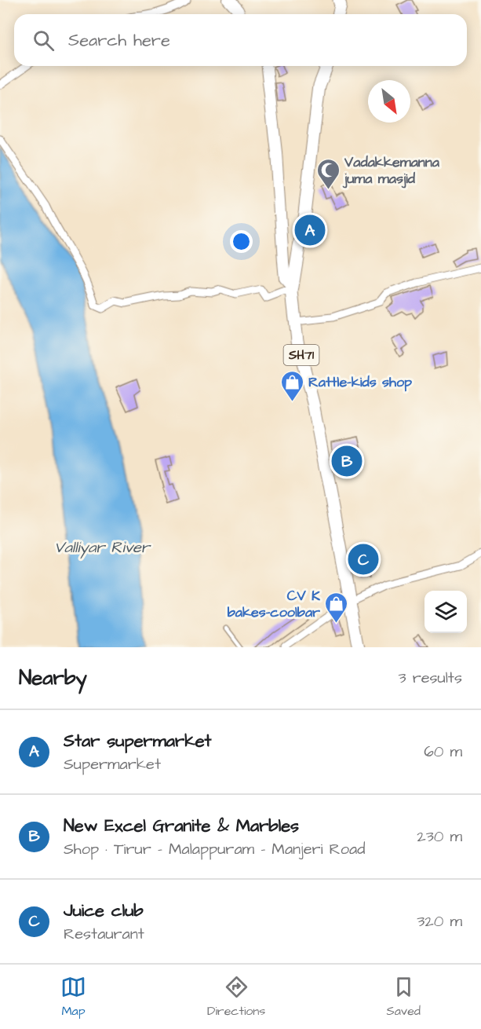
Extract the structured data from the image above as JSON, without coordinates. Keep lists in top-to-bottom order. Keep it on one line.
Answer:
{"streets":{"main road":["SH71"]},"water":["Valliyar River"],"places":{"mosque":["Vadakkemanna juma masjid"],"shop":["Rattle-kids shop","CV K bakes-coolbar"]},"north":"bottom right","page":{"search":"Search here","pins":["A","B","C"],"heading":["Nearby","3 results"],"list":[{"mark":"A","name":"Star supermarket","note":"Supermarket","value":"60 m"},{"mark":"B","name":"New Excel Granite & Marbles","note":"Shop · Tirur - Malappuram - Manjeri Road","value":"230 m"},{"mark":"C","name":"Juice club","note":"Restaurant","value":"320 m"}],"nav":["Map","Directions","Saved"]}}
